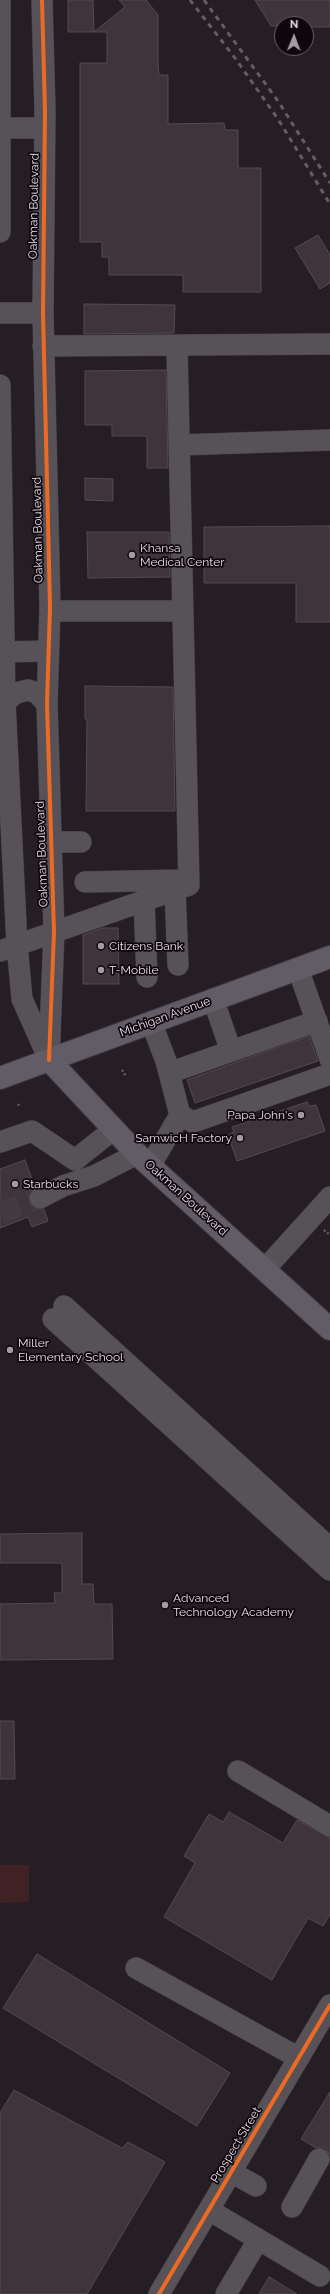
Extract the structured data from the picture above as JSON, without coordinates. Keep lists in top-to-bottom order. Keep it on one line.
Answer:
{"streets":{"main road":["Oakman Boulevard","Michigan Avenue"],"street":["Prospect Street"]},"crossings":[["Oakman Boulevard","Michigan Avenue"]],"places":["Khansa Medical Center","Citizens Bank","T-Mobile","Papa John's","SamwicH Factory","Starbucks","Miller Elementary School","Advanced Technology Academy"],"north":"top"}
